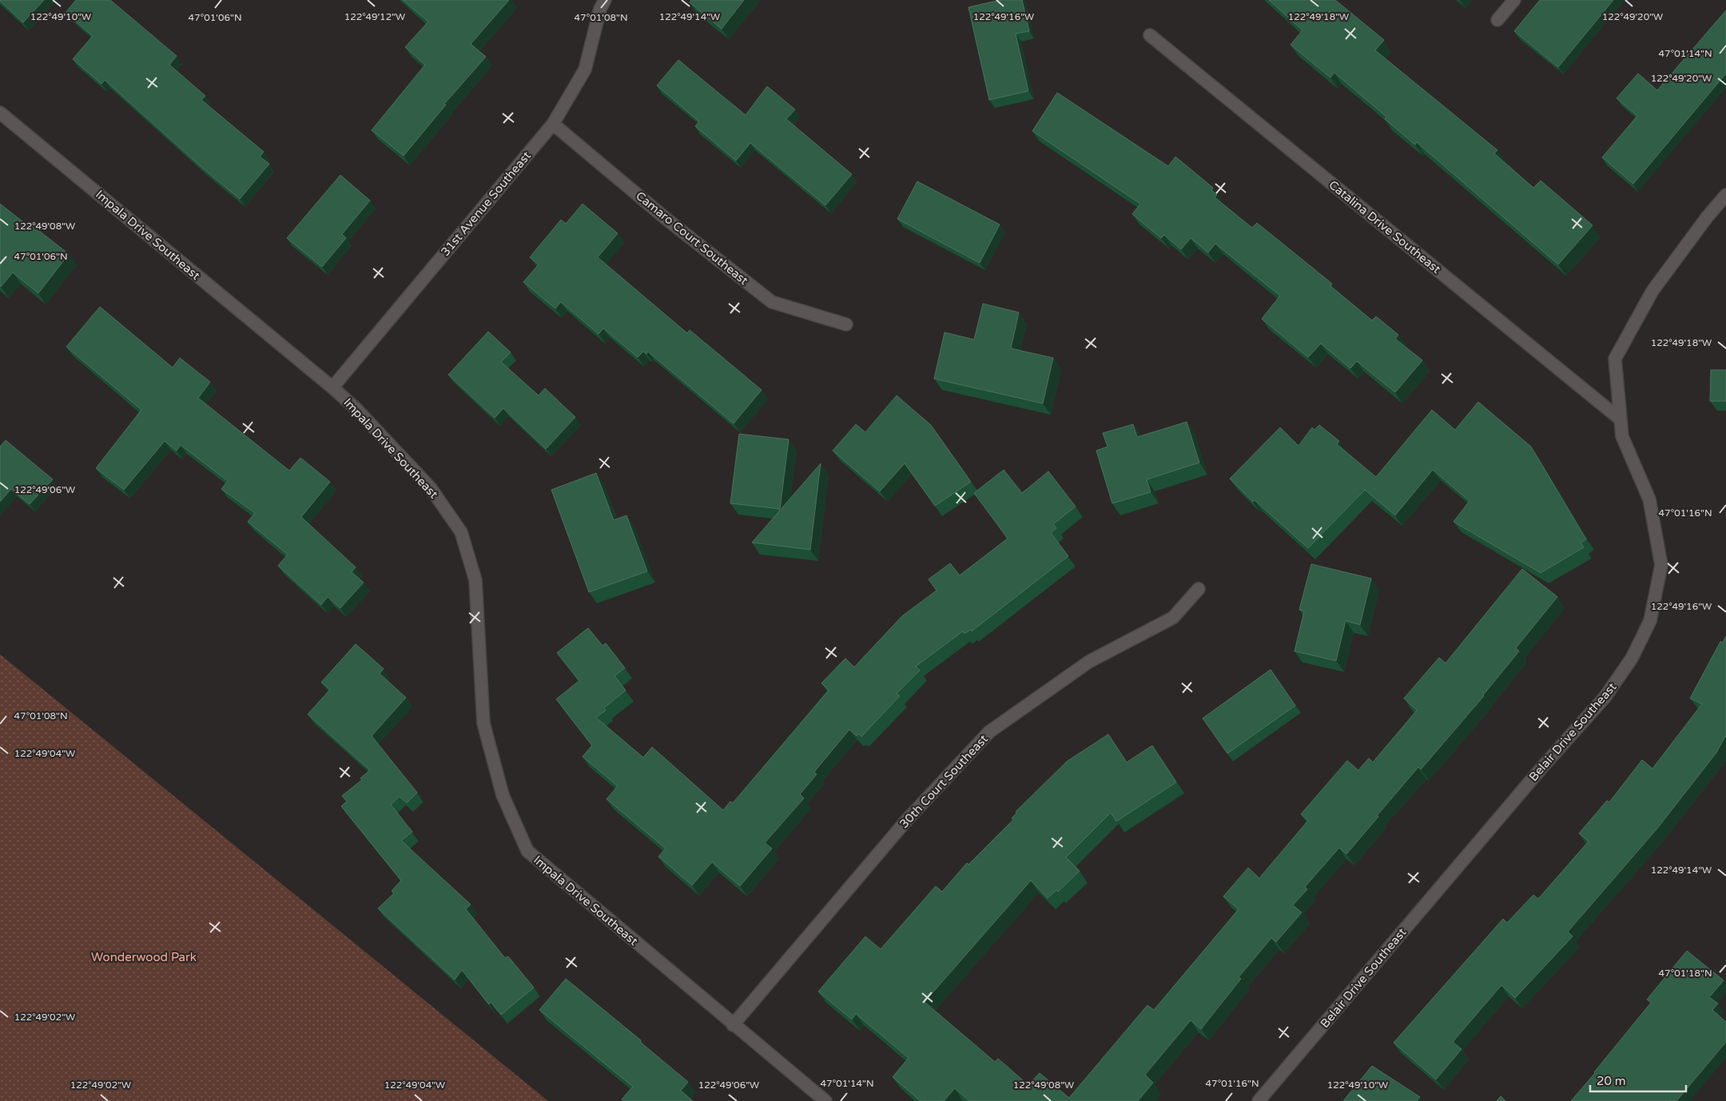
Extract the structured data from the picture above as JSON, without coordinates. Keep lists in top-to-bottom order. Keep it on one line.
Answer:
{"streets":{"street":["31st Avenue Southeast","Catalina Drive Southeast","Impala Drive Southeast","Camaro Court Southeast","Belair Drive Southeast","30th Court Southeast"]},"crossings":[["31st Avenue Southeast","Impala Drive Southeast"],["31st Avenue Southeast","Camaro Court Southeast"],["Catalina Drive Southeast","Belair Drive Southeast"],["Impala Drive Southeast","30th Court Southeast"]],"parks":["Wonderwood Park"],"scale_bar":"20 m","coordinates":["122°49'20\"W","122°49'10\"W","122°49'12\"W","122°49'14\"W","122°49'16\"W","122°49'18\"W","47°01'06\"N","47°01'08\"N","47°01'14\"N","122°49'08\"W","122°49'06\"W","47°01'16\"N","122°49'04\"W","47°01'18\"N","122°49'02\"W"]}
